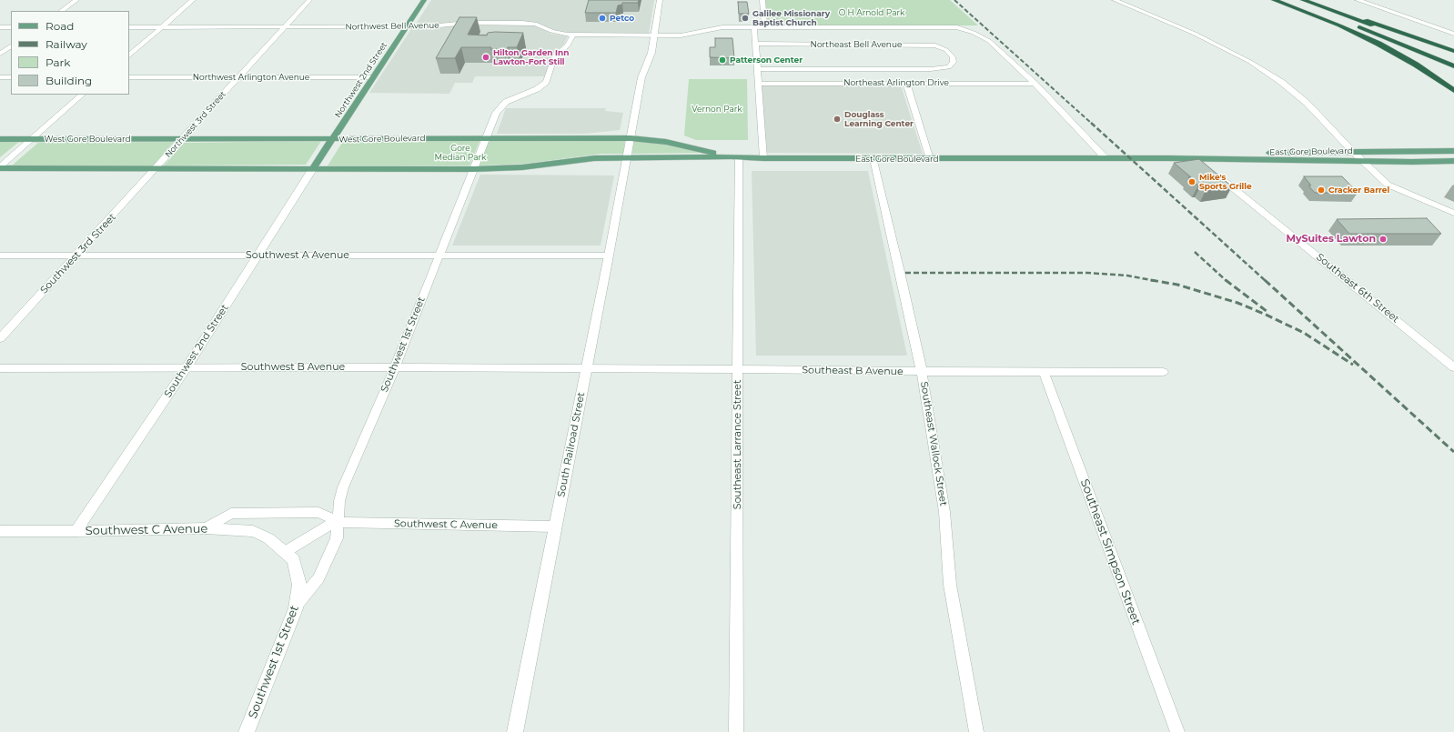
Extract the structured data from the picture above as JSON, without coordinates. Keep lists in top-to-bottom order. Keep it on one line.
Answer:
{"streets":{"main road":["Northwest 2nd Street","West Gore Boulevard","East Gore Boulevard"],"street":["Northwest Bell Avenue","Northeast Bell Avenue","Northwest Arlington Avenue","Northeast Arlington Drive","Northwest 3rd Street","Southwest 3rd Street","Southwest A Avenue","Southeast 6th Street","Southwest 1st Street","Southwest 2nd Street","Southwest B Avenue","Southeast B Avenue","Southeast Wallock Street","South Railroad Street","Southeast Larrance Street","Southwest C Avenue","Southeast Simpson Street"]},"crossings":[["Northwest Bell Avenue","Northwest 2nd Street"],["Northwest Bell Avenue","Northwest 3rd Street"],["Northwest Bell Avenue","Southwest 1st Street"],["Northwest Bell Avenue","South Railroad Street"],["Northeast Bell Avenue","Northeast Arlington Drive"],["Northwest Arlington Avenue","Northwest 2nd Street"],["Northwest Arlington Avenue","Northwest 3rd Street"],["Northwest 2nd Street","West Gore Boulevard"],["Northwest 2nd Street","Southwest 2nd Street"],["Northwest 3rd Street","West Gore Boulevard"],["Northwest 3rd Street","Southwest 3rd Street"],["West Gore Boulevard","East Gore Boulevard"],["West Gore Boulevard","Southwest 1st Street"],["West Gore Boulevard","South Railroad Street"],["West Gore Boulevard","Southeast Larrance Street"],["East Gore Boulevard","Southeast 6th Street"],["East Gore Boulevard","Southeast Wallock Street"],["East Gore Boulevard","South Railroad Street"],["East Gore Boulevard","Southeast Larrance Street"],["Southwest 3rd Street","Southwest A Avenue"],["Southwest A Avenue","Southwest 1st Street"],["Southwest A Avenue","Southwest 2nd Street"],["Southwest A Avenue","South Railroad Street"],["Southwest 1st Street","Southwest B Avenue"],["Southwest 1st Street","Southwest C Avenue"],["Southwest 2nd Street","Southwest B Avenue"],["Southwest 2nd Street","Southwest C Avenue"],["Southwest B Avenue","Southeast B Avenue"],["Southwest B Avenue","South Railroad Street"],["Southeast B Avenue","Southeast Wallock Street"],["Southeast B Avenue","South Railroad Street"],["Southeast B Avenue","Southeast Larrance Street"],["Southeast B Avenue","Southeast Simpson Street"],["South Railroad Street","Southwest C Avenue"]],"parks":["O H Arnold Park","Vernon Park","Gore Median Park"],"places":["Petco","Galilee Missionary Baptist Church","Hilton Garden Inn Lawton-Fort Still","Patterson Center","Douglass Learning Center","Mike's Sports Grille","Cracker Barrel","MySuites Lawton"],"legend":["Road","Railway","Park","Building"]}
